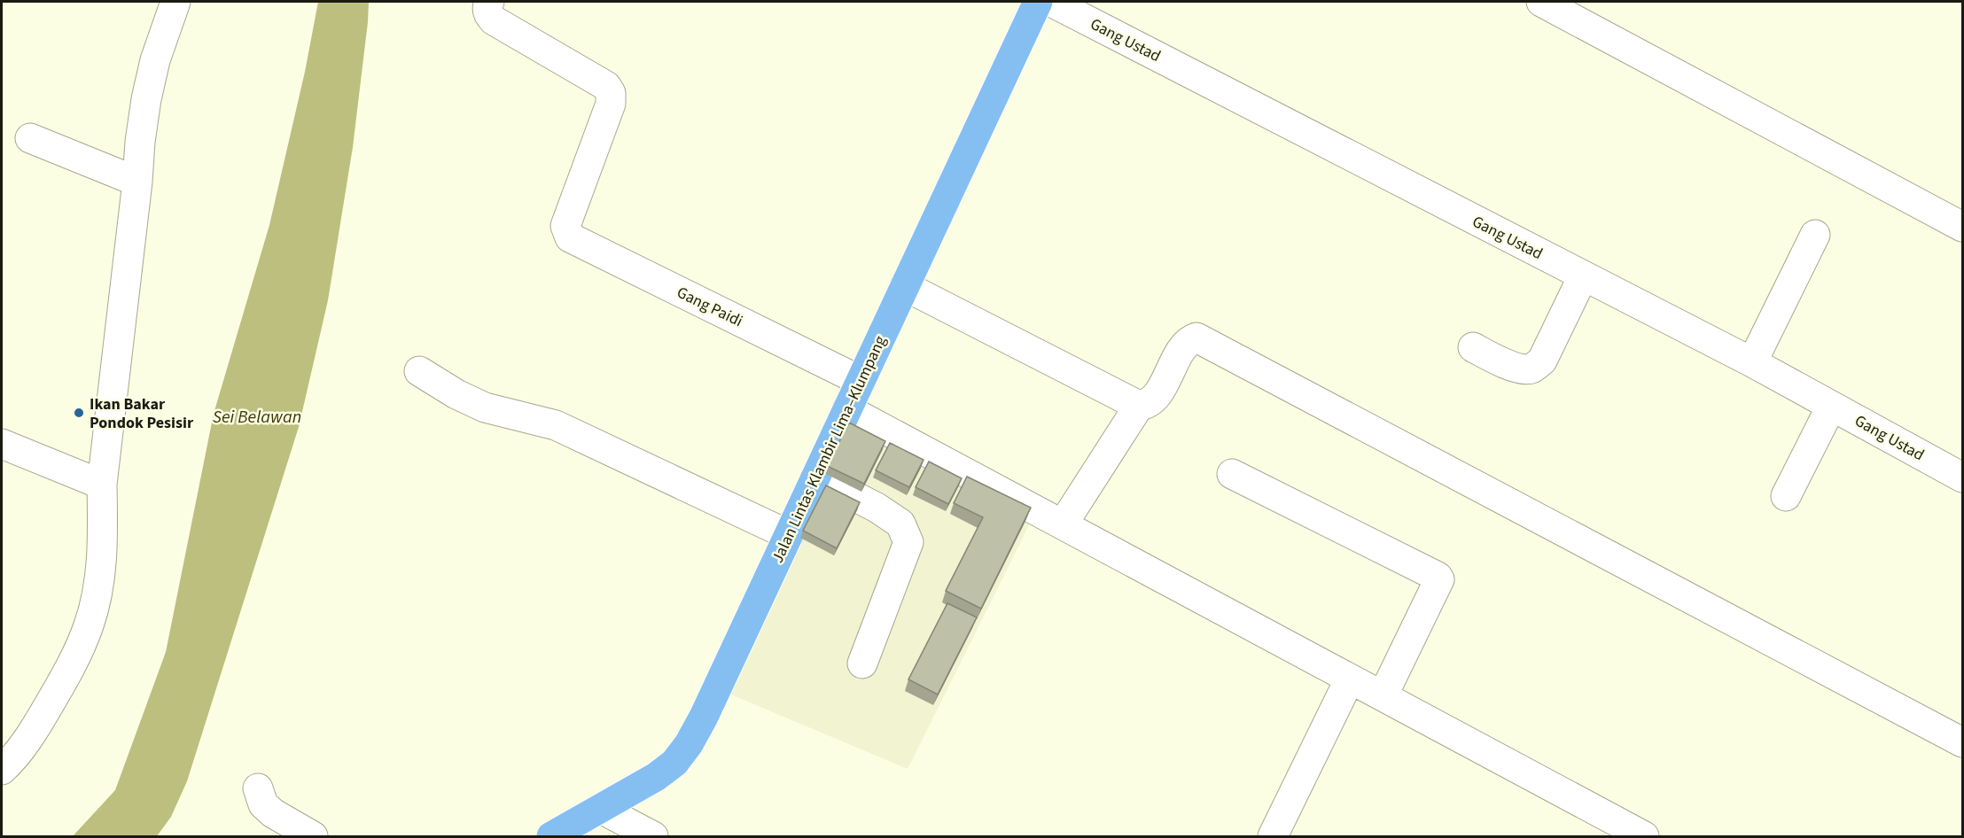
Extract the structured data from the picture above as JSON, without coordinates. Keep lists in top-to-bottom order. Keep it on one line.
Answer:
{"streets":{"main road":["Jalan Lintas Klambir Lima–Klumpang"],"street":["Gang Ustad","Gang Paidi"]},"crossings":[["Gang Paidi","Jalan Lintas Klambir Lima–Klumpang"]],"water":["Sei Belawan"],"places":["Ikan Bakar Pondok Pesisir"]}
